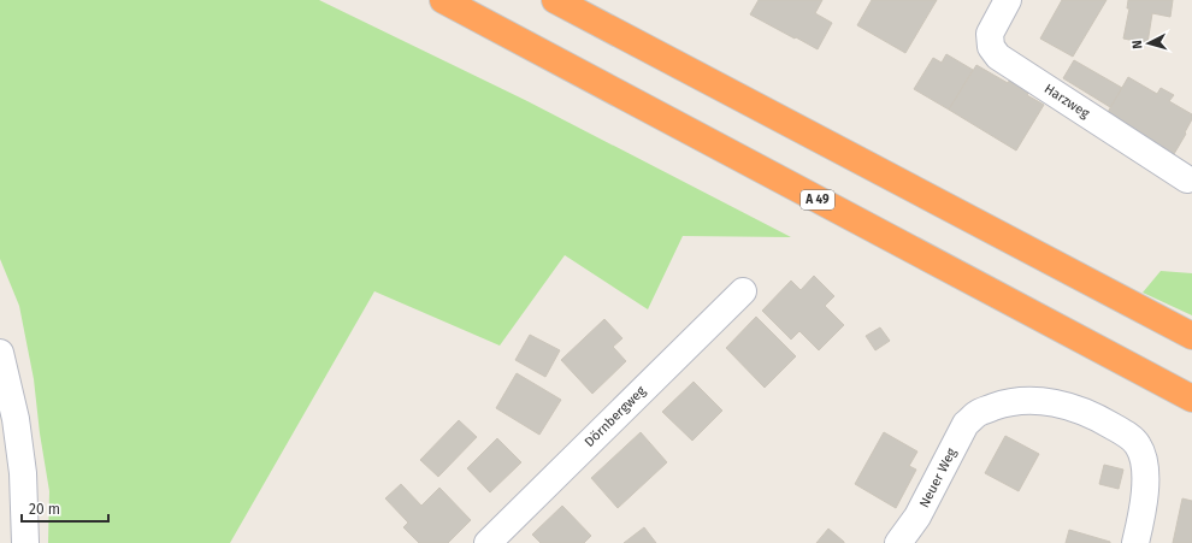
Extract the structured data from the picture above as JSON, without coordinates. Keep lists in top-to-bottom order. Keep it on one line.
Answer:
{"streets":{"highway":["A 49"],"street":["Harzweg","Dörnbergweg","Neuer Weg"]},"scale_bar":"20 m","north":"left"}
